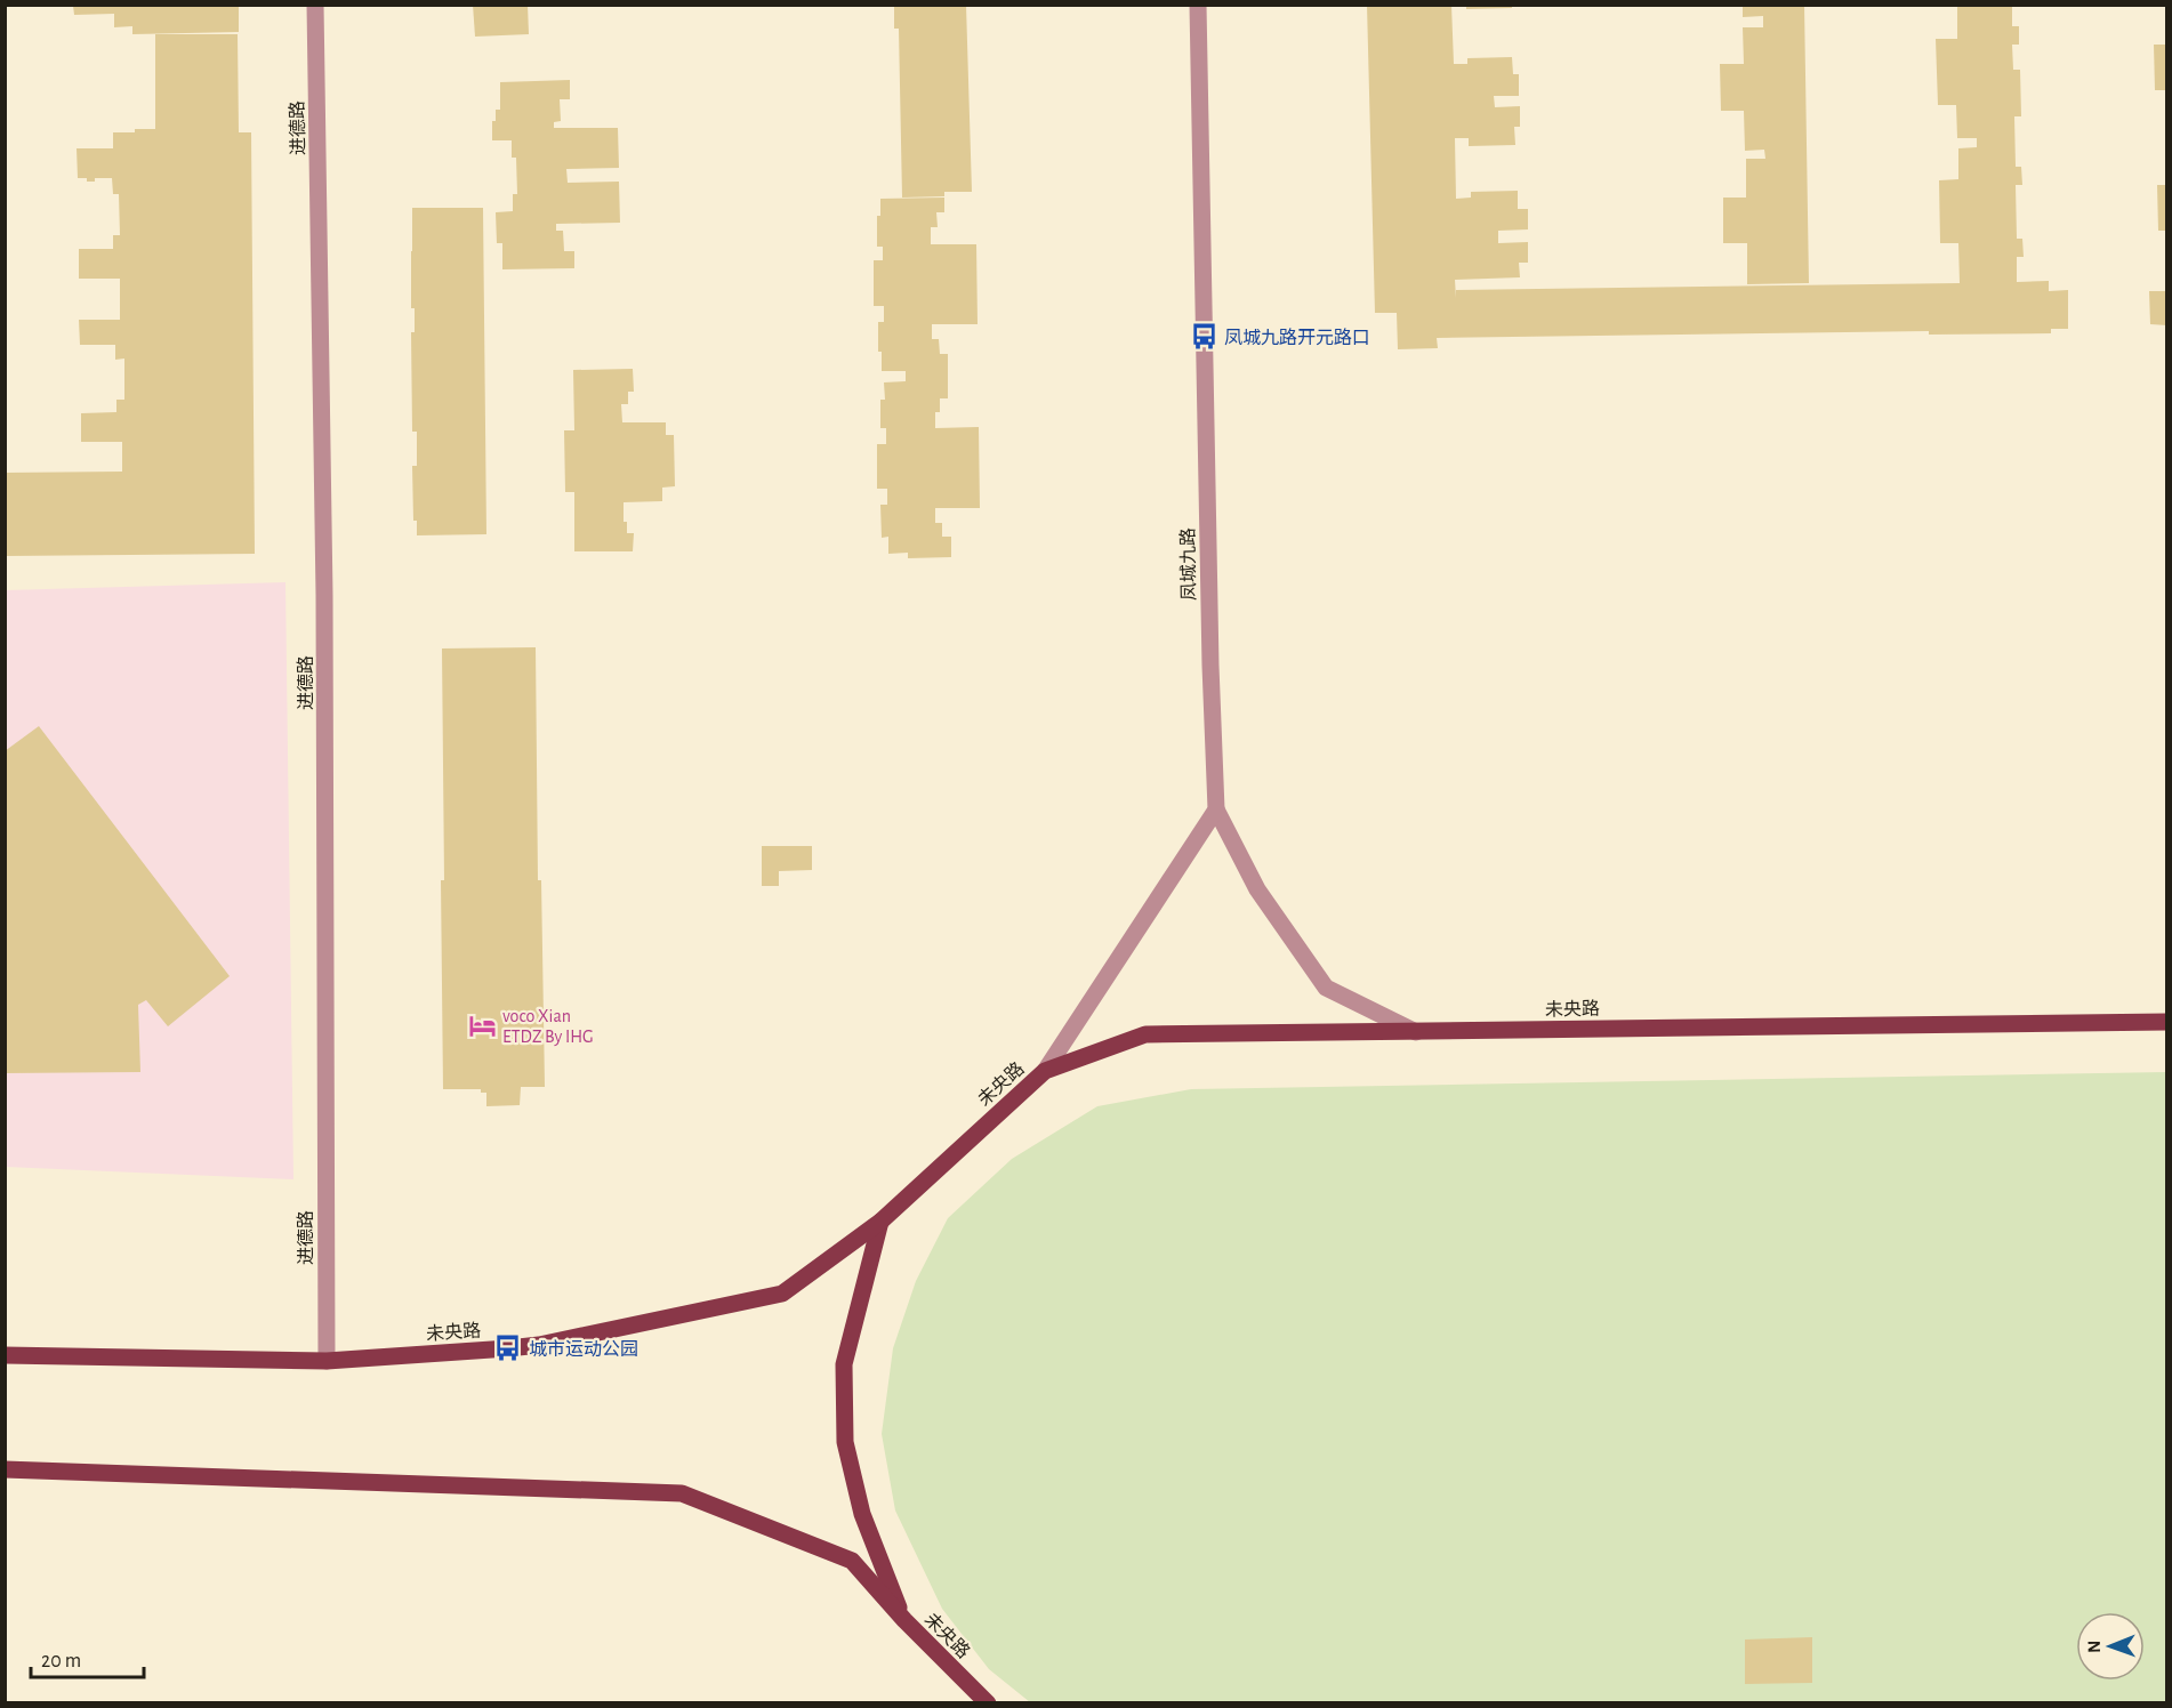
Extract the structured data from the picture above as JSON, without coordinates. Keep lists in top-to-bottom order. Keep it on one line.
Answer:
{"streets":{"main road":["未央路"],"street":["进德路","凤城九路"]},"crossings":[["进德路","未央路"]],"places":{"bus stop":["凤城九路开元路口","城市运动公园"],"hotel":["voco Xian ETDZ By IHG"]},"scale_bar":"20 m","north":"left"}
